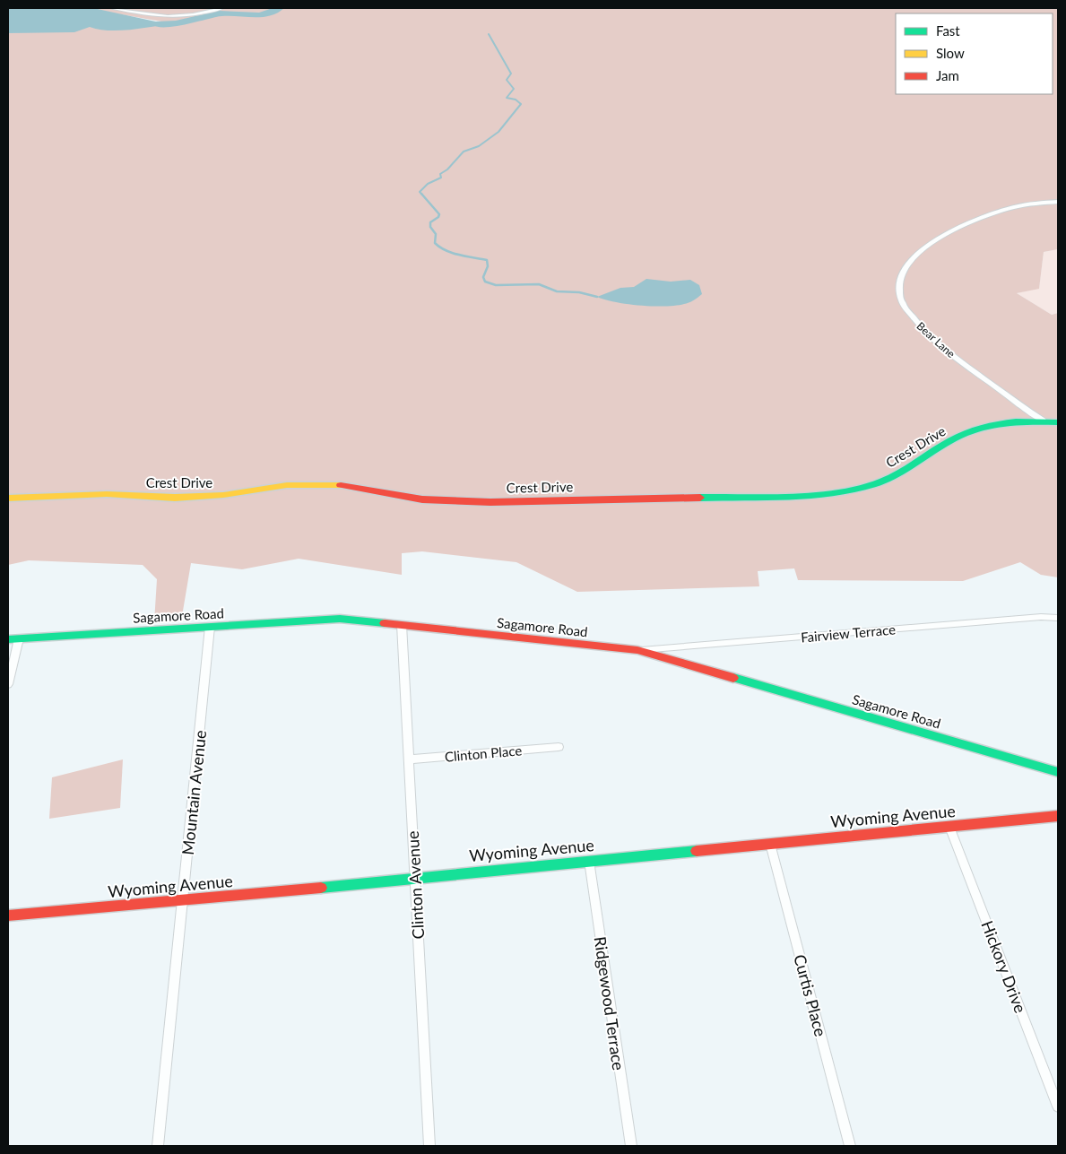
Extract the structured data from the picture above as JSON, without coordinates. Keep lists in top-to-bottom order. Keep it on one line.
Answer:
{"streets":{"street":["Bear Lane","Crest Drive","Sagamore Road","Fairview Terrace","Clinton Place","Mountain Avenue","Wyoming Avenue","Clinton Avenue","Hickory Drive","Curtis Place","Ridgewood Terrace"]},"crossings":[["Bear Lane","Crest Drive"],["Sagamore Road","Fairview Terrace"],["Sagamore Road","Mountain Avenue"],["Sagamore Road","Clinton Avenue"],["Clinton Place","Clinton Avenue"],["Mountain Avenue","Wyoming Avenue"],["Wyoming Avenue","Clinton Avenue"],["Wyoming Avenue","Hickory Drive"],["Wyoming Avenue","Curtis Place"],["Wyoming Avenue","Ridgewood Terrace"]],"legend":["Fast","Slow","Jam"]}
